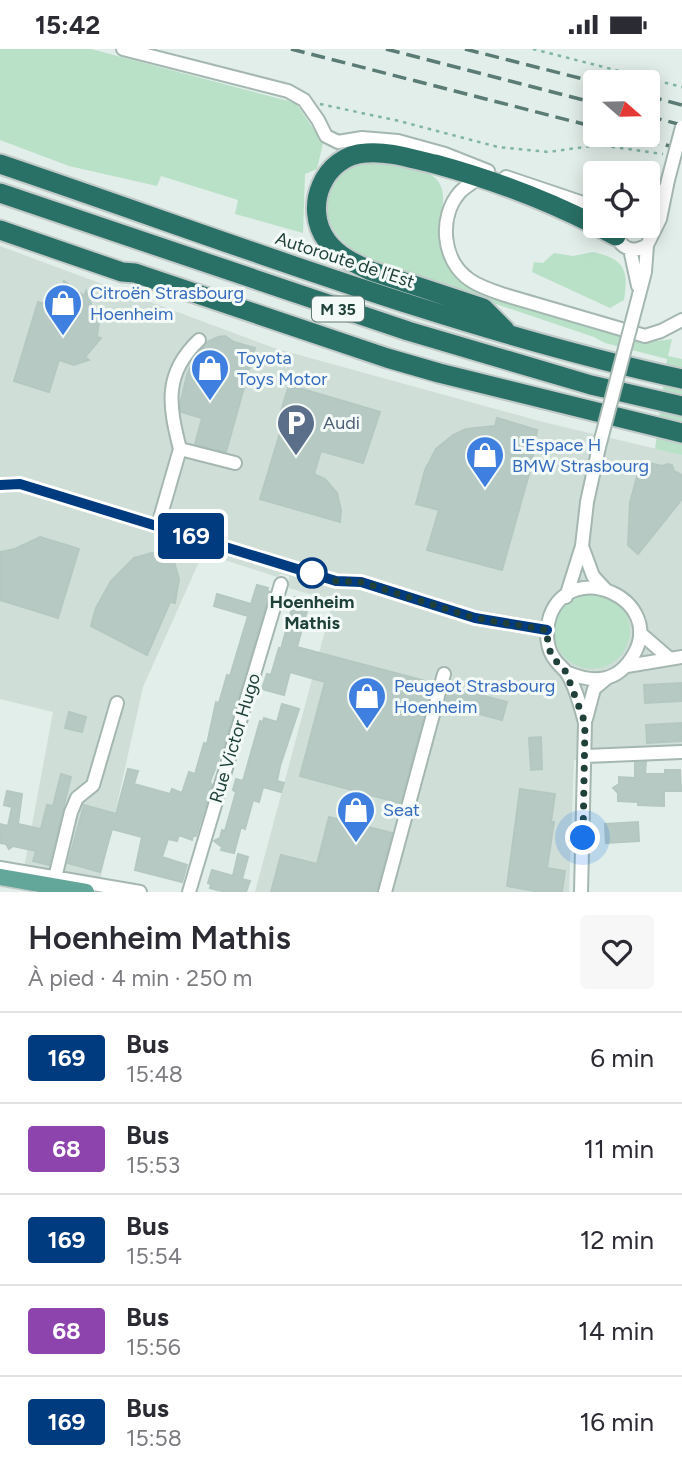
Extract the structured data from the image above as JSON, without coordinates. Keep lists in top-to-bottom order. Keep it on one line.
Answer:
{"streets":{"highway":["Autoroute de l’Est","M 35"],"street":["Rue Victor Hugo"]},"places":{"shop":["Citroën Strasbourg Hoenheim","Toyota Toys Motor","L'Espace H BMW Strasbourg","Peugeot Strasbourg Hoenheim","Seat"],"parking":["Audi"],"other":["Hoenheim Mathis"]},"lines":["bus line 169"],"north":"right","page":{"status":"15:42","on_map":"169","heading":["Hoenheim Mathis","À pied · 4 min · 250 m"],"list":[{"mark":"169","name":"Bus","note":"15:48","value":"6 min"},{"mark":"68","name":"Bus","note":"15:53","value":"11 min"},{"mark":"169","name":"Bus","note":"15:54","value":"12 min"},{"mark":"68","name":"Bus","note":"15:56","value":"14 min"},{"mark":"169","name":"Bus","note":"15:58","value":"16 min"}]}}
